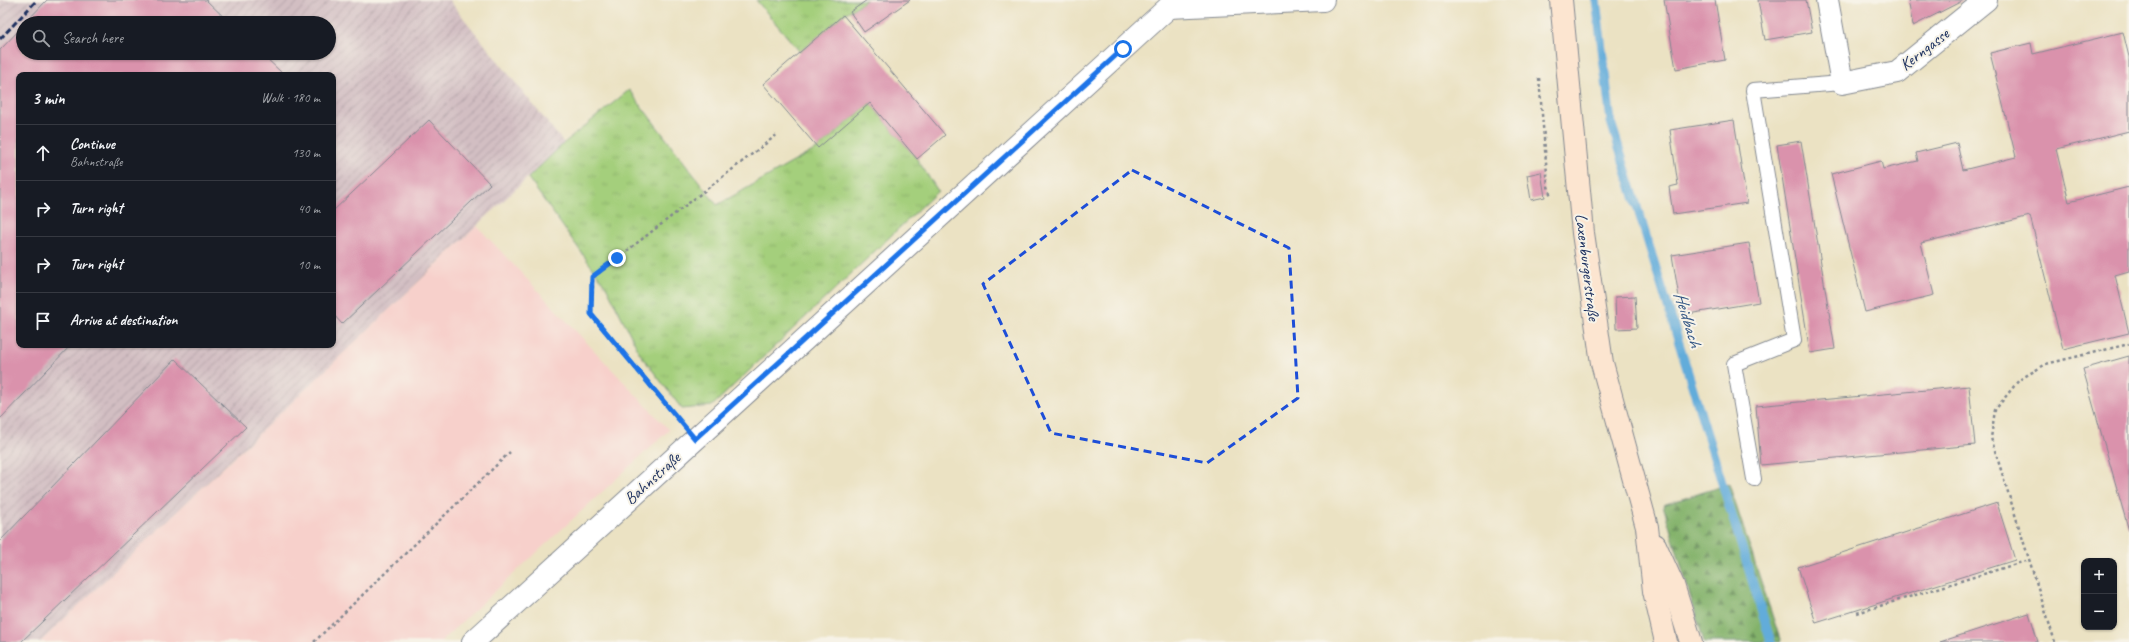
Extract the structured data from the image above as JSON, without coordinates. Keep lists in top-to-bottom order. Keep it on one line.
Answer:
{"streets":{"street":["Kerngasse","Laxenburgerstraße","Bahnstraße"]},"water":["Heidbach"],"page":{"search":"Search here","heading":["3 min","Walk · 180 m"],"list":[["Continue","Bahnstraße","130 m"],["Turn right","40 m"],["Turn right","10 m"],"Arrive at destination"],"map_buttons":["+","−"]}}
